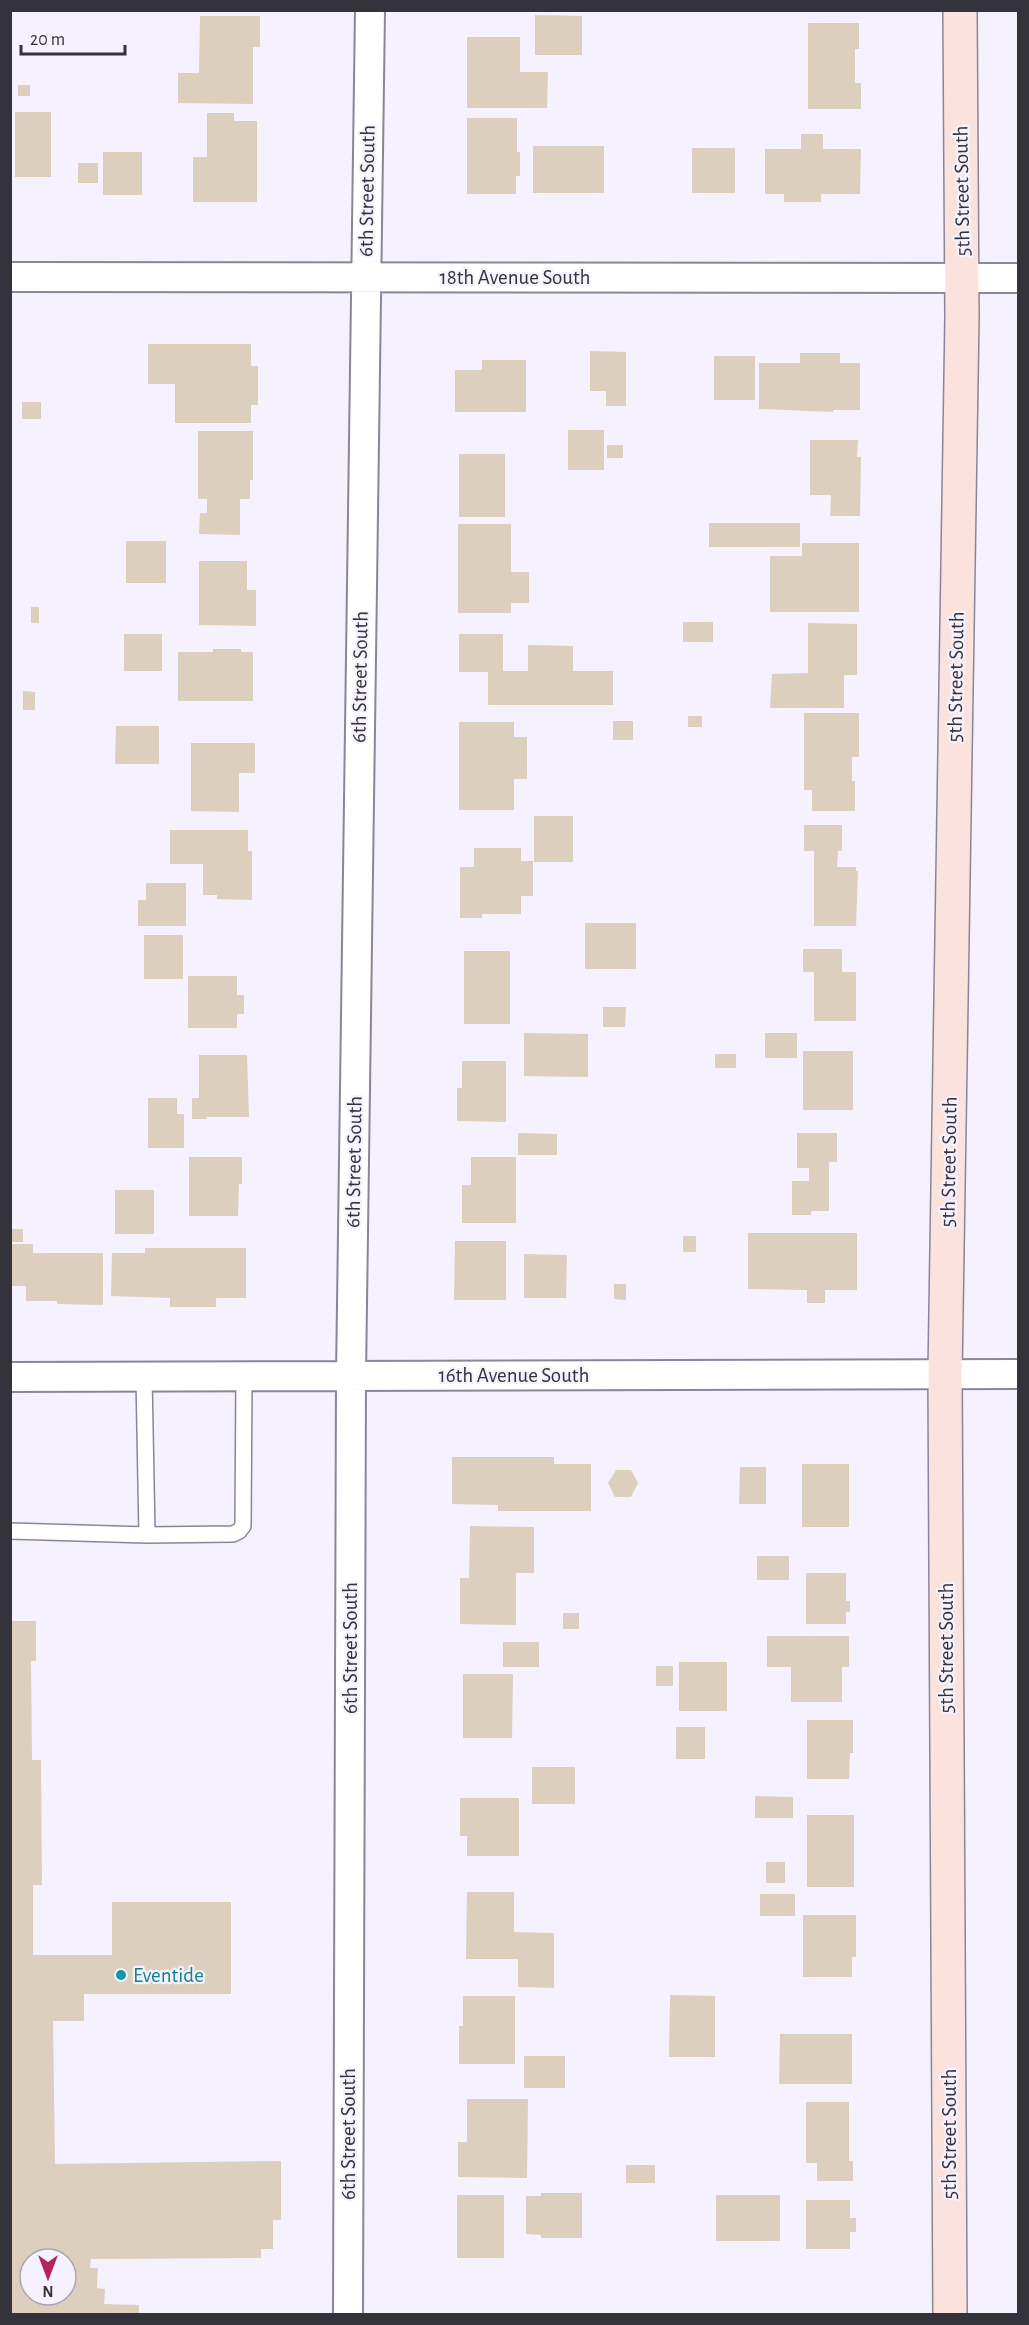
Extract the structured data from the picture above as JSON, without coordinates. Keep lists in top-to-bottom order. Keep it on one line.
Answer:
{"streets":{"street":["6th Street South","5th Street South","18th Avenue South","16th Avenue South"]},"crossings":[["6th Street South","18th Avenue South"],["6th Street South","16th Avenue South"],["5th Street South","18th Avenue South"],["5th Street South","16th Avenue South"]],"places":["Eventide"],"scale_bar":"20 m","north":"bottom"}
